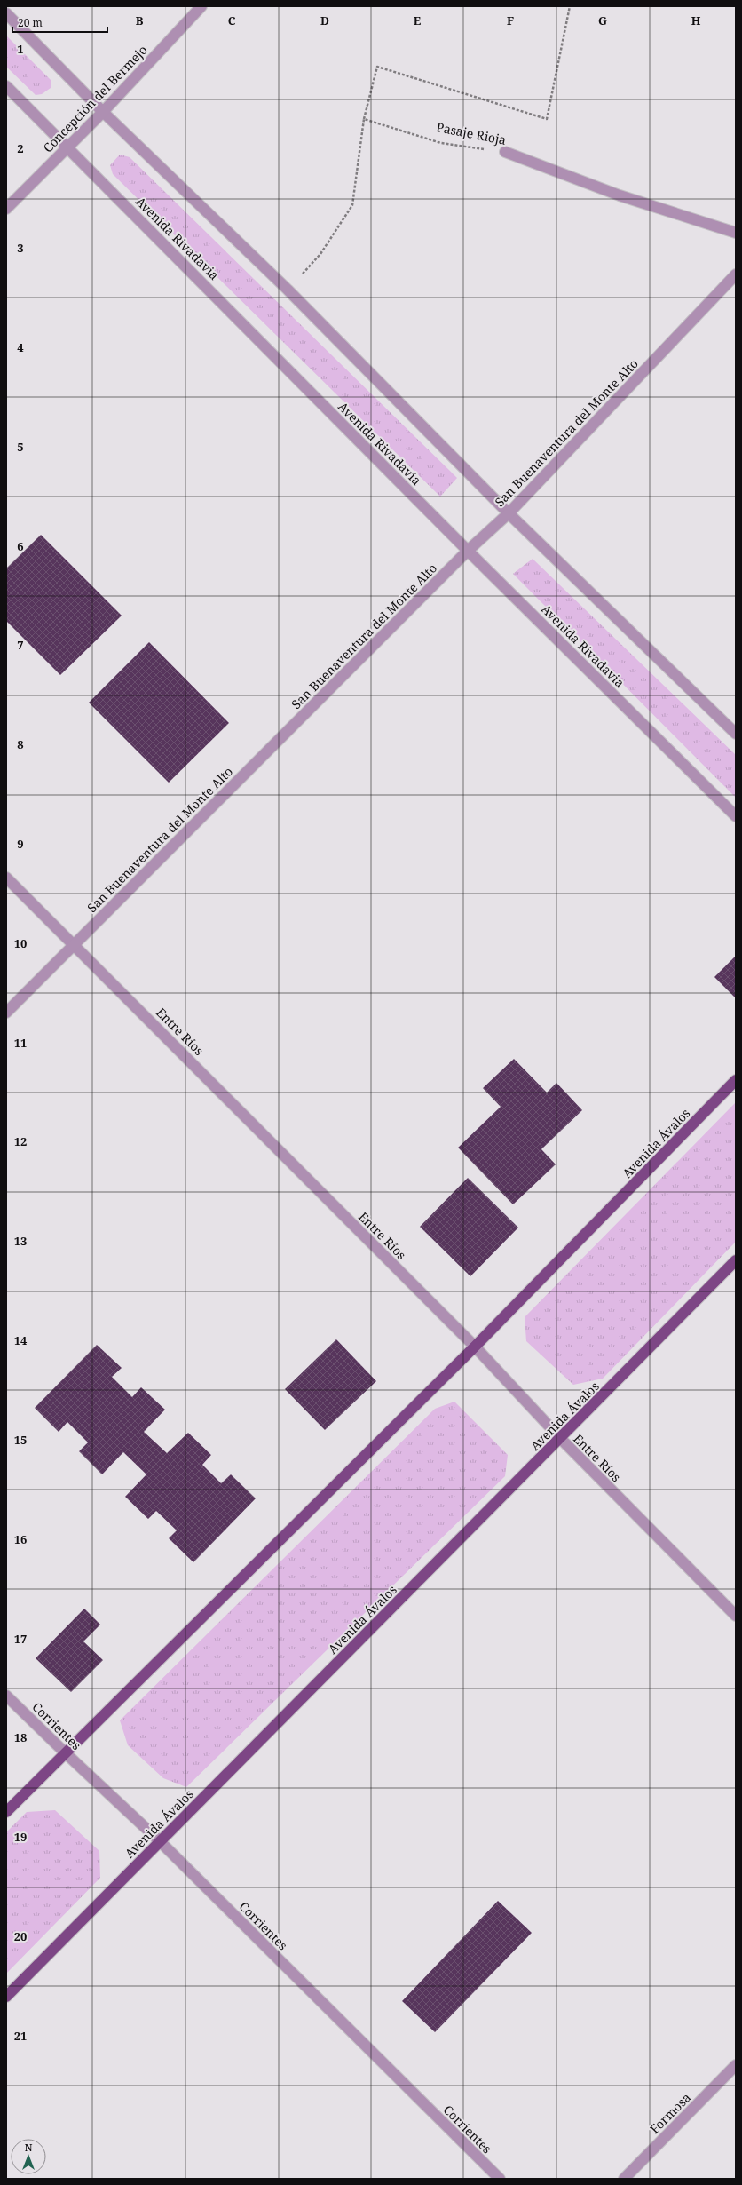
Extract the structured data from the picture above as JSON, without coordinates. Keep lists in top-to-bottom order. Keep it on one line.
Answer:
{"streets":{"main road":["Avenida Ávalos"],"street":["Concepción del Bermejo","Pasaje Rioja","Avenida Rivadavia","San Buenaventura del Monte Alto","Entre Ríos","Corrientes","Formosa"]},"crossings":[["Concepción del Bermejo","Avenida Rivadavia"],["Avenida Rivadavia","San Buenaventura del Monte Alto"],["San Buenaventura del Monte Alto","Entre Ríos"],["Entre Ríos","Avenida Ávalos"],["Avenida Ávalos","Corrientes"]],"scale_bar":"20 m","north":"top","grid":{"columns":["B","C","D","E","F","G","H"],"rows":["1","2","3","4","5","6","7","8","9","10","11","12","13","14","15","16","17","18","19","20","21"]}}
